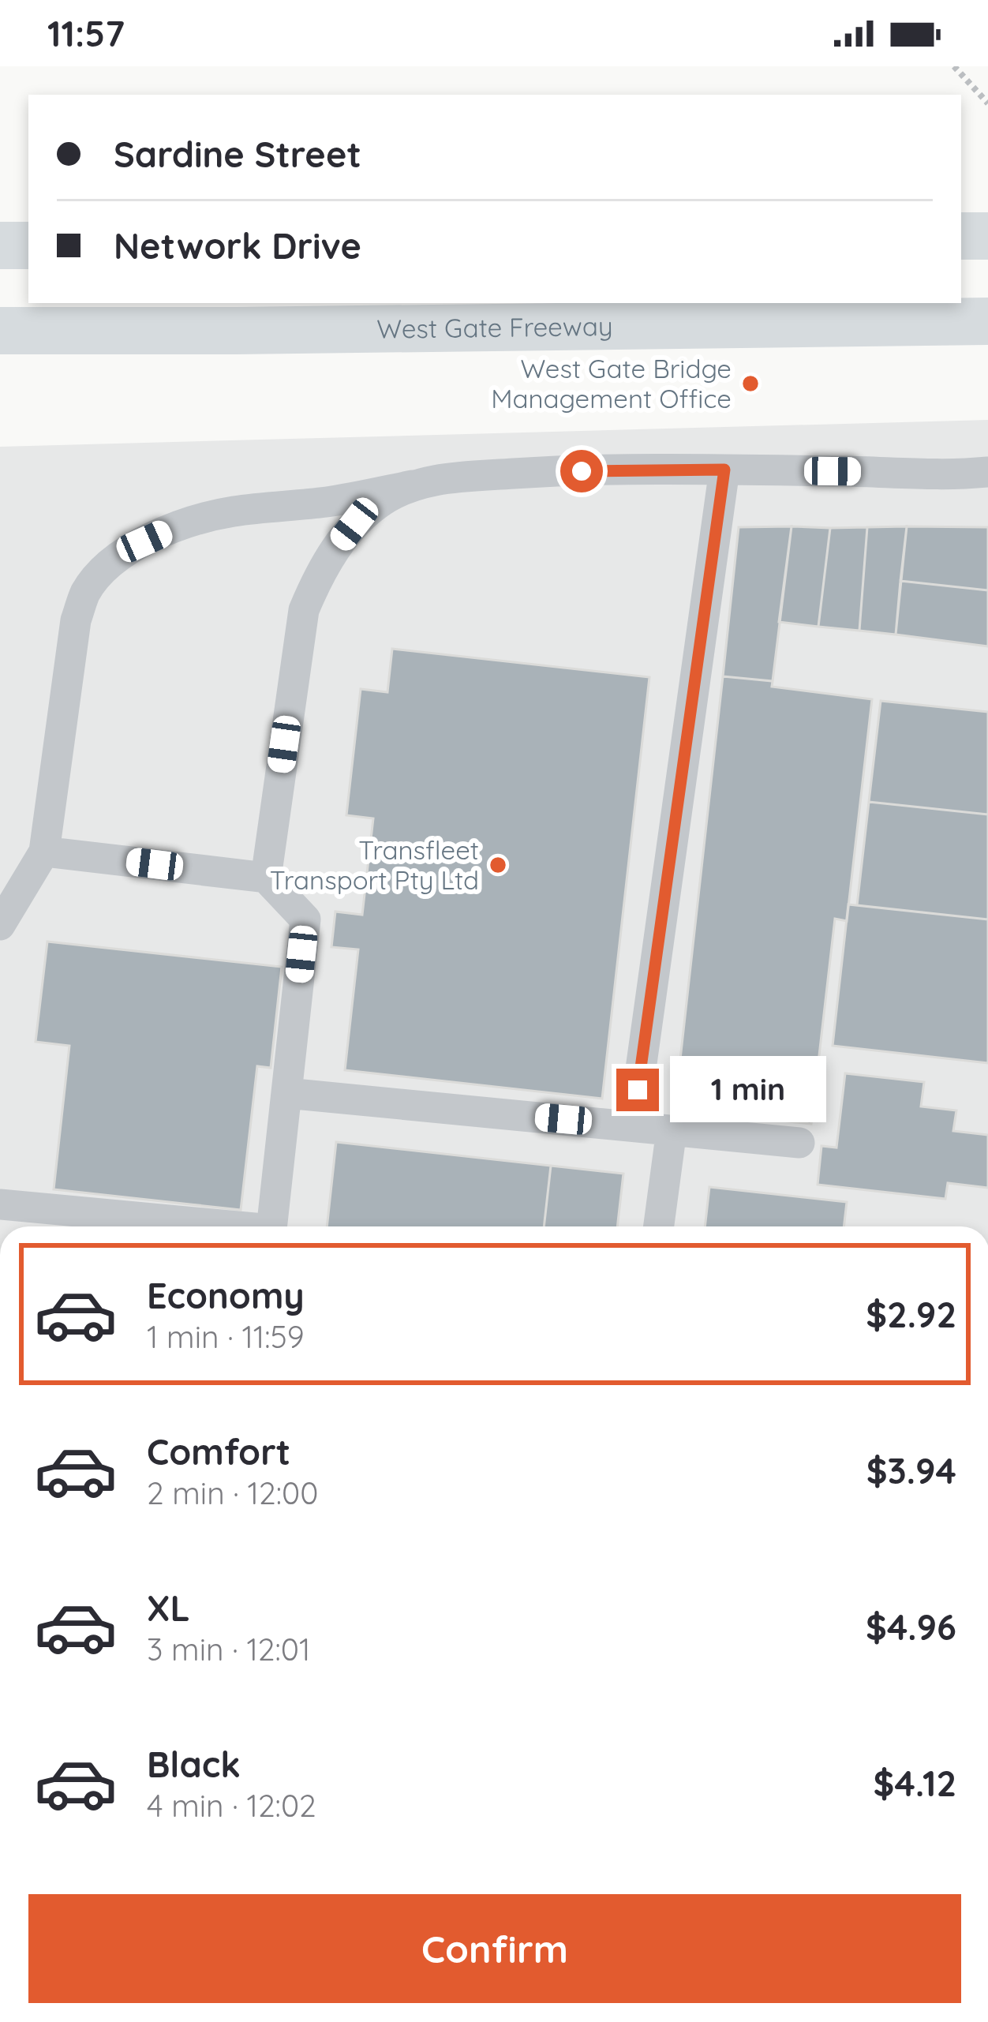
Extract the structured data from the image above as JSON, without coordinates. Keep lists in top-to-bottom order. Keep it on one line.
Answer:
{"streets":{"highway":["West Gate Freeway"]},"places":["West Gate Bridge Management Office","Transfleet Transport Pty Ltd"],"page":{"status":"11:57","banner":["Sardine Street","Network Drive"],"bubble":"1 min","list":[{"name":"Economy","note":"1 min · 11:59","value":"$2.92"},{"name":"Comfort","note":"2 min · 12:00","value":"$3.94"},{"name":"XL","note":"3 min · 12:01","value":"$4.96"},{"name":"Black","note":"4 min · 12:02","value":"$4.12"}],"buttons":"Confirm"}}
